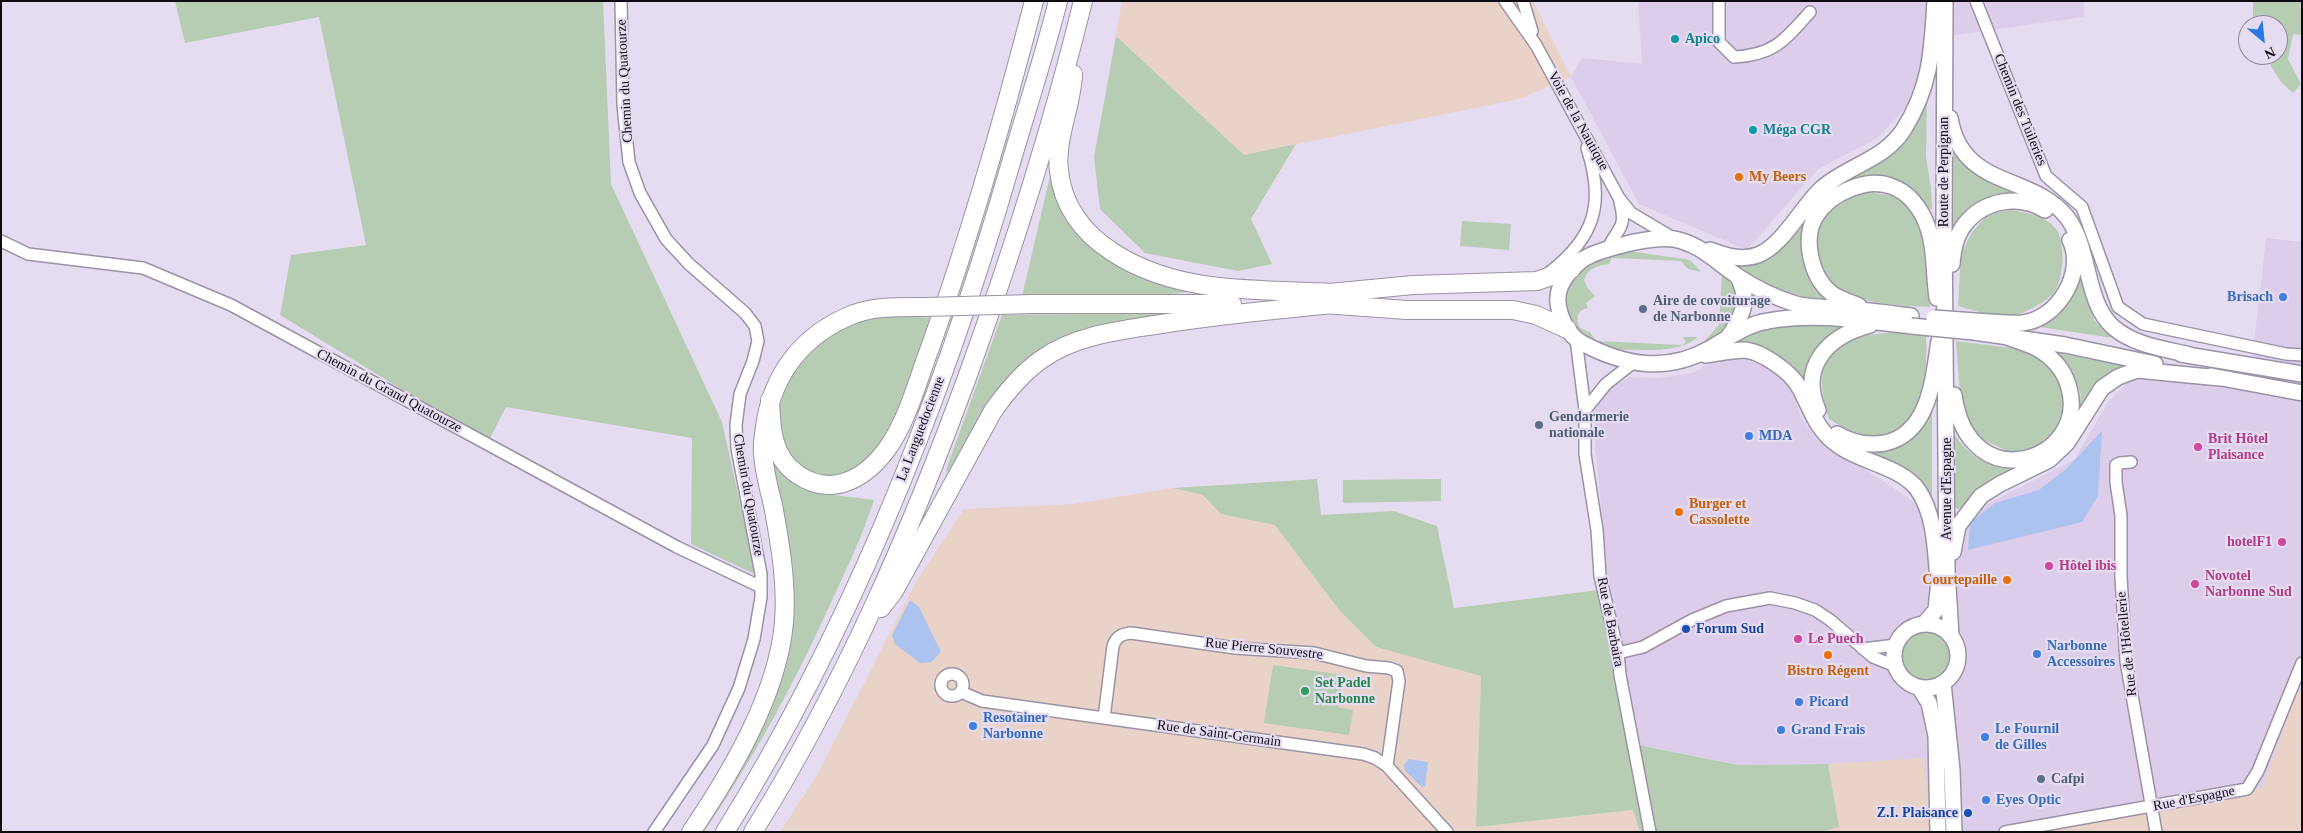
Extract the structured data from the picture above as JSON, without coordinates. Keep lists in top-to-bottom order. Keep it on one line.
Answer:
{"streets":{"highway":["La Languedocienne"],"main road":["Route de Perpignan","Avenue d'Espagne"],"street":["Chemin du Quatourze","Chemin des Tuileries","Voie de la Nautique","Chemin du Grand Quatourze","Rue de Barbaira","Rue de l'Hôtellerie","Rue Pierre Souvestre","Rue de Saint-Germain","Rue d'Espagne"]},"crossings":[["Chemin du Quatourze","Chemin du Grand Quatourze"],["Voie de la Nautique","Rue de Barbaira"],["Route de Perpignan","Avenue d'Espagne"],["Rue de l'Hôtellerie","Rue d'Espagne"],["Rue Pierre Souvestre","Rue de Saint-Germain"]],"places":["Apico","Méga CGR","My Beers","Brisach","Aire de covoiturage de Narbonne","Gendarmerie nationale","MDA","Brit Hôtel Plaisance","Burger et Cassolette","hotelF1","Hôtel ibis","Courtepaille","Novotel Narbonne Sud","Forum Sud","Le Puech","Narbonne Accessoires","Bistro Régent","Set Padel Narbonne","Picard","Resotainer Narbonne","Grand Frais","Le Fournil de Gilles","Cafpi","Eyes Optic","Z.I. Plaisance"],"north":"bottom right"}
